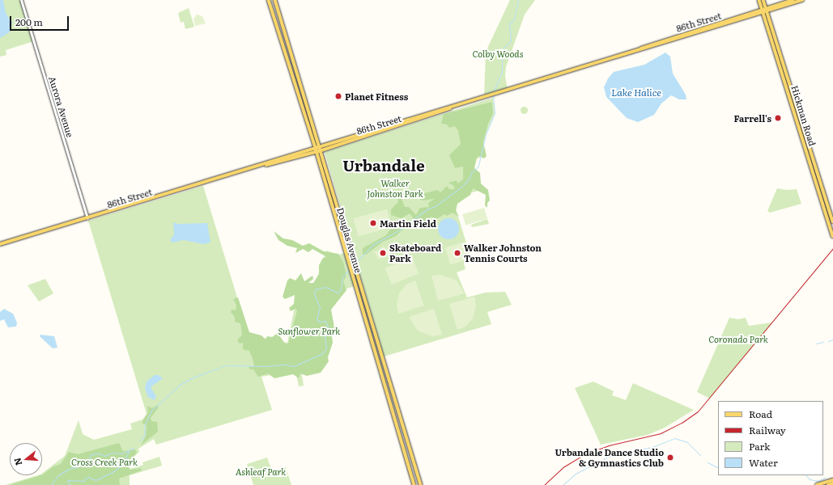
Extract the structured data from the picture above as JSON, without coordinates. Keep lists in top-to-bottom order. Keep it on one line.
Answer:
{"streets":{"main road":["86th Street","Hickman Road","Douglas Avenue"],"street":["Aurora Avenue"]},"crossings":[["86th Street","Aurora Avenue"],["86th Street","Hickman Road"],["86th Street","Douglas Avenue"]],"districts":["Urbandale"],"water":["Lake Halice"],"parks":["Colby Woods","Walker Johnston Park","Sunflower Park","Coronado Park","Cross Creek Park","Ashleaf Park"],"places":["Planet Fitness","Farrell's","Martin Field","Skateboard Park","Walker Johnston Tennis Courts","Urbandale Dance Studio & Gymnastics Club"],"legend":["Road","Railway","Park","Water"],"scale_bar":"200 m","north":"left"}
